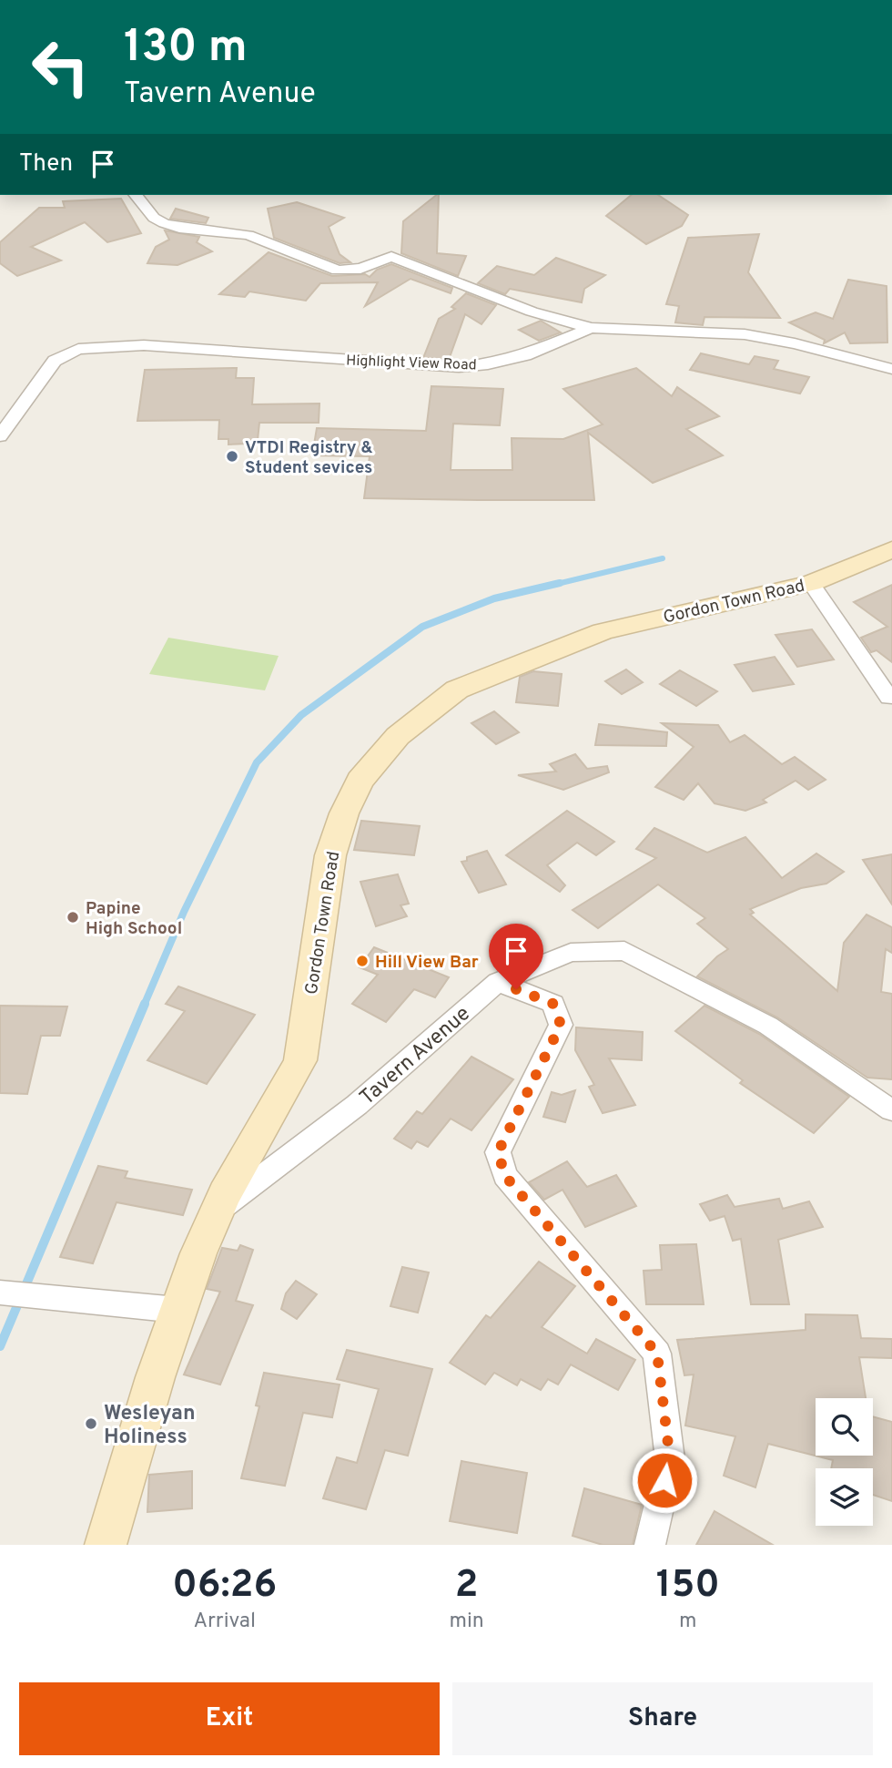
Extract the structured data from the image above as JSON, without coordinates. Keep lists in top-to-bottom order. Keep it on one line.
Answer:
{"streets":{"main road":["Gordon Town Road"],"street":["Highlight View Road","Tavern Avenue"]},"crossings":[["Gordon Town Road","Tavern Avenue"]],"places":["VTDI Registry & Student sevices","Papine High School","Hill View Bar","Wesleyan Holiness"],"page":{"turn":["130 m","Tavern Avenue"],"then":"Then","eta":["06:26","Arrival","2","min","150","m"],"buttons":["Exit","Share"]}}
